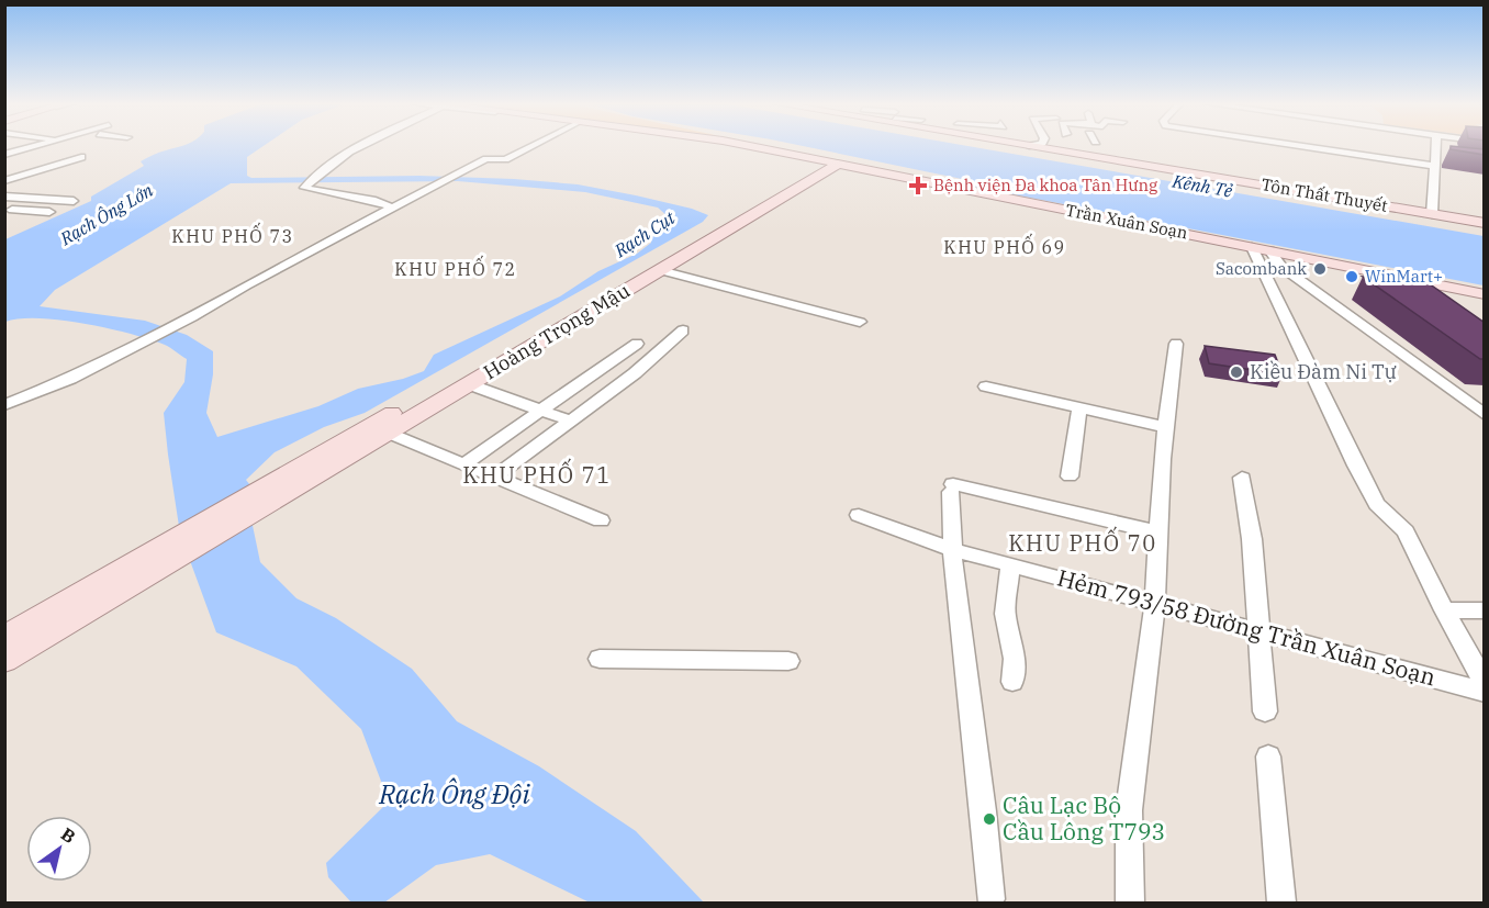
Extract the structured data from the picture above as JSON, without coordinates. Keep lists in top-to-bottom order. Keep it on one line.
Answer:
{"streets":{"main road":["Tôn Thất Thuyết","Trần Xuân Soạn","Hoàng Trọng Mậu"],"street":["Hẻm 793/58 Đường Trần Xuân Soạn"]},"crossings":[["Trần Xuân Soạn","Hoàng Trọng Mậu"]],"districts":["KHU PHỐ 73","KHU PHỐ 69","KHU PHỐ 72","KHU PHỐ 71","KHU PHỐ 70"],"water":["Kênh Tẻ","Rạch Ông Lớn","Rạch Cụt","Rạch Ông Đội"],"places":{"health":["Bệnh viện Đa khoa Tân Hưng"],"other":["Sacombank","WinMart+","Kiều Đàm Ni Tự","Câu Lạc Bộ Cầu Lông T793"]},"north":"top right"}
